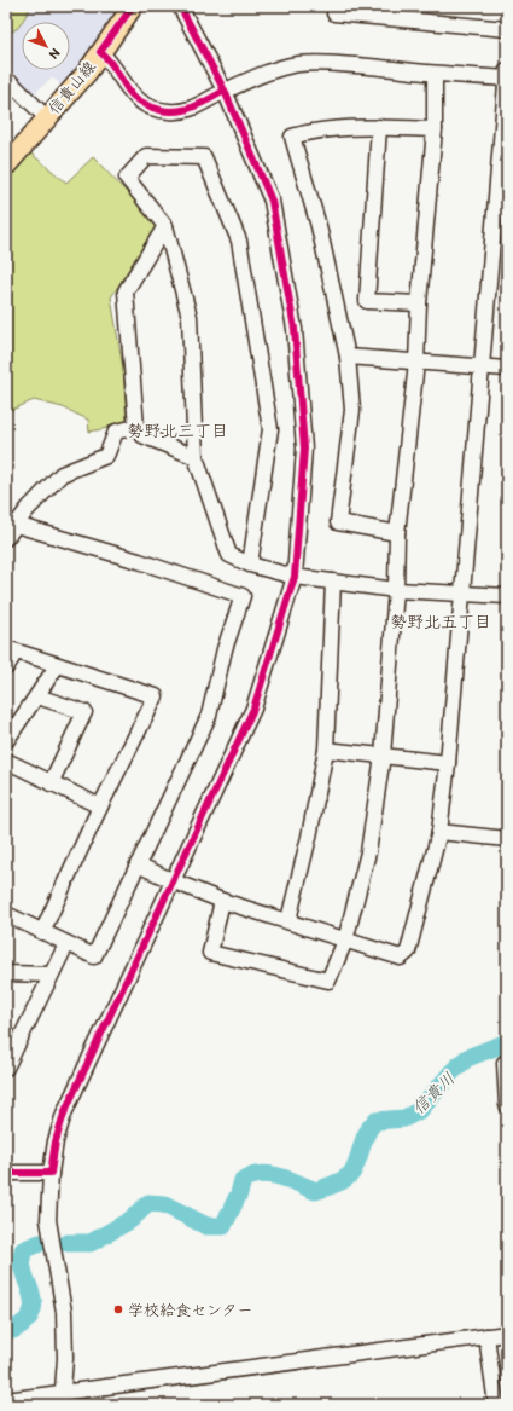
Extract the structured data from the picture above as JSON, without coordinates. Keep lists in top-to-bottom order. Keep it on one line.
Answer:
{"streets":{"main road":["信貴山線"]},"districts":["勢野北三丁目","勢野北五丁目"],"water":["信貴川"],"places":["学校給食センター"],"north":"bottom right"}
